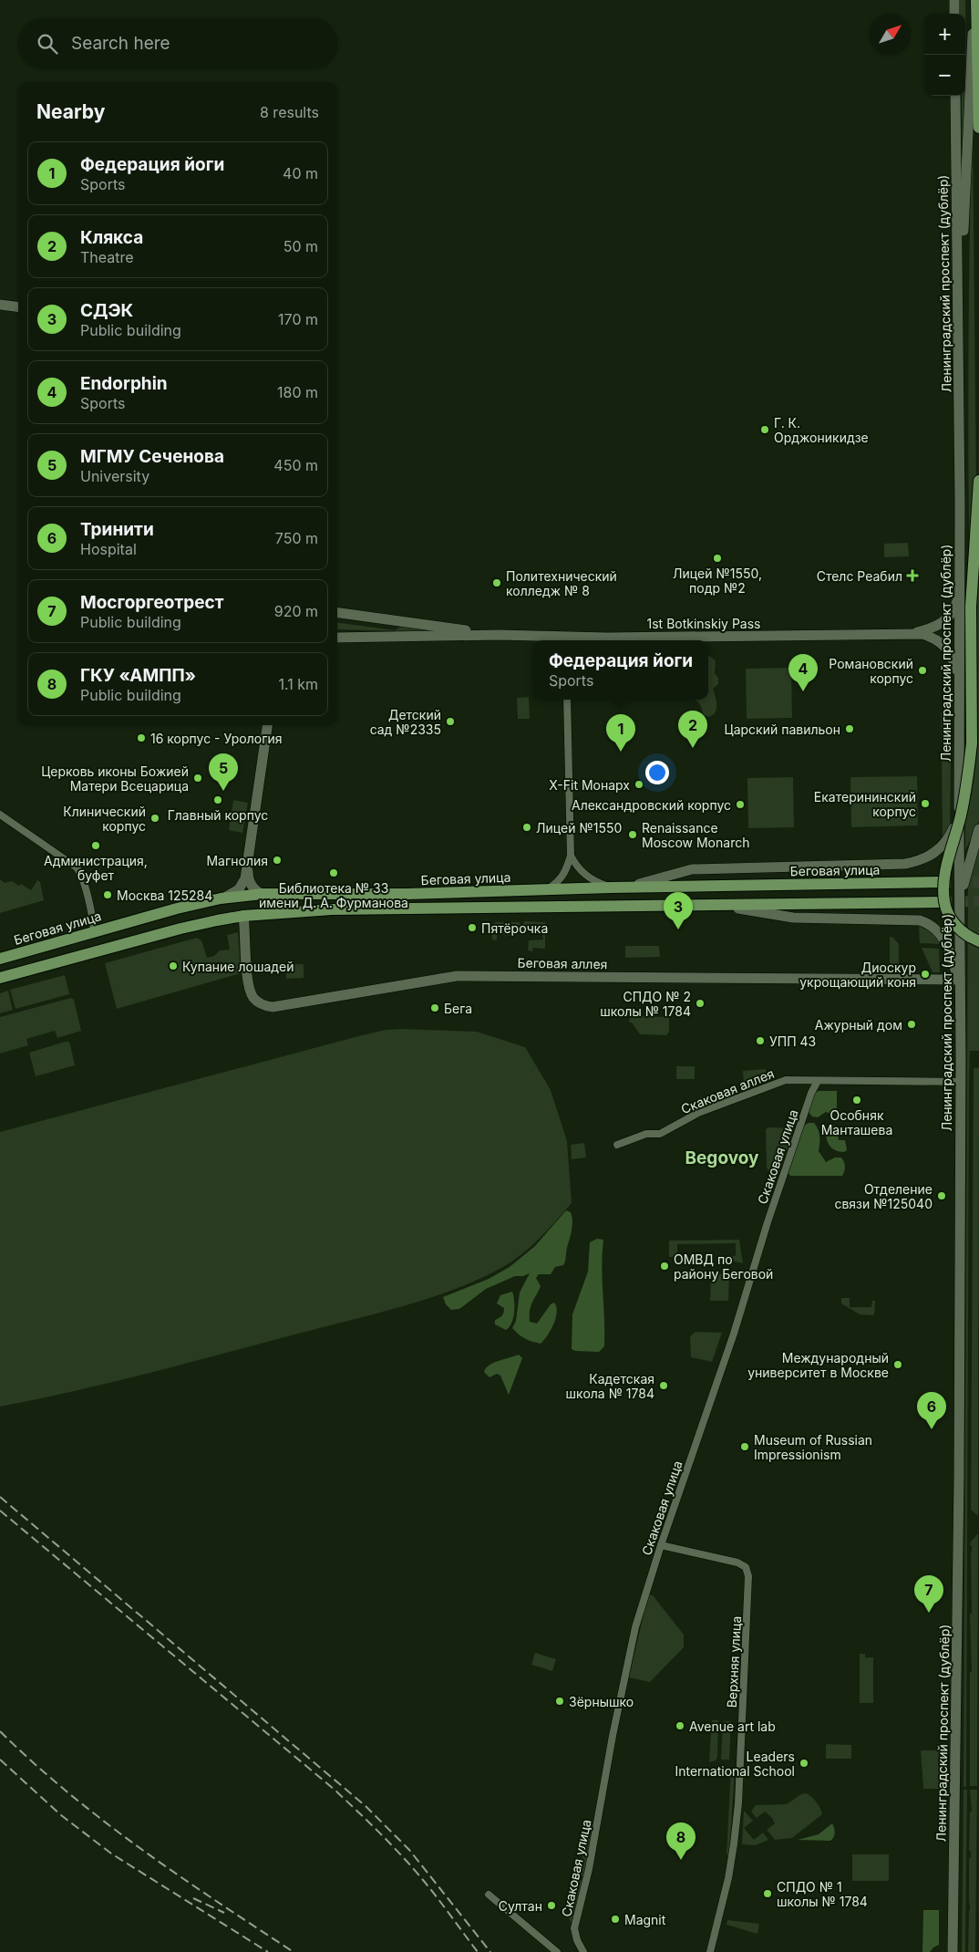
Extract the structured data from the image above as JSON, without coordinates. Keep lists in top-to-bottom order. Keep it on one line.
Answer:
{"streets":{"main road":["Ленинградский проспект (дублёр)","1st Botkinskiy Pass","Беговая улица","Беговая аллея"],"street":["Скаковая аллея","Скаковая улица","Верхняя улица"]},"crossings":[["Ленинградский проспект (дублёр)","1st Botkinskiy Pass"],["Ленинградский проспект (дублёр)","Беговая аллея"],["Ленинградский проспект (дублёр)","Скаковая аллея"],["Скаковая аллея","Скаковая улица"],["Скаковая улица","Верхняя улица"]],"districts":["Begovoy"],"places":{"other":["Г. К. Орджоникидзе","Лицей №1550, подр №2","Политехнический колледж № 8","Романовский корпус","Детский сад №2335","Царский павильон","16 корпус - Урология","Церковь иконы Божией Матери Всецарица","X-Fit Монарх","Главный корпус","Екатерининский корпус","Александровский корпус","Клинический корпус","Лицей №1550","Renaissance Moscow Monarch","Администрация, буфет","Магнолия","Библиотека № 33 имени Д. А. Фурманова","Москва 125284","Пятёрочка","Купание лошадей","Диоскур укрощающий коня","СПДО № 2 школы № 1784","Бега","Ажурный дом","УПП 43","Особняк Манташева","Отделение связи №125040","ОМВД по району Беговой","Международный университет в Москве","Кадетская школа № 1784","Museum of Russian Impressionism","Зёрнышко","Avenue art lab","Leaders International School","СПДО № 1 школы № 1784","Султан","Magnit"],"health":["Стелс Реабил"]},"north":"top right","page":{"map_buttons":["+","−"],"search":"Search here","heading":["Nearby","8 results"],"list":[{"mark":"1","name":"Федерация йоги","note":"Sports","value":"40 m"},{"mark":"2","name":"Клякса","note":"Theatre","value":"50 m"},{"mark":"3","name":"СДЭК","note":"Public building","value":"170 m"},{"mark":"4","name":"Endorphin","note":"Sports","value":"180 m"},{"mark":"5","name":"МГМУ Сеченова","note":"University","value":"450 m"},{"mark":"6","name":"Тринити","note":"Hospital","value":"750 m"},{"mark":"7","name":"Мосгоргеотрест","note":"Public building","value":"920 m"},{"mark":"8","name":"ГКУ «АМПП»","note":"Public building","value":"1.1 km"}],"popup":["Федерация йоги","Sports"],"pins":["4","2","1","5","3","6","7","8"]}}
